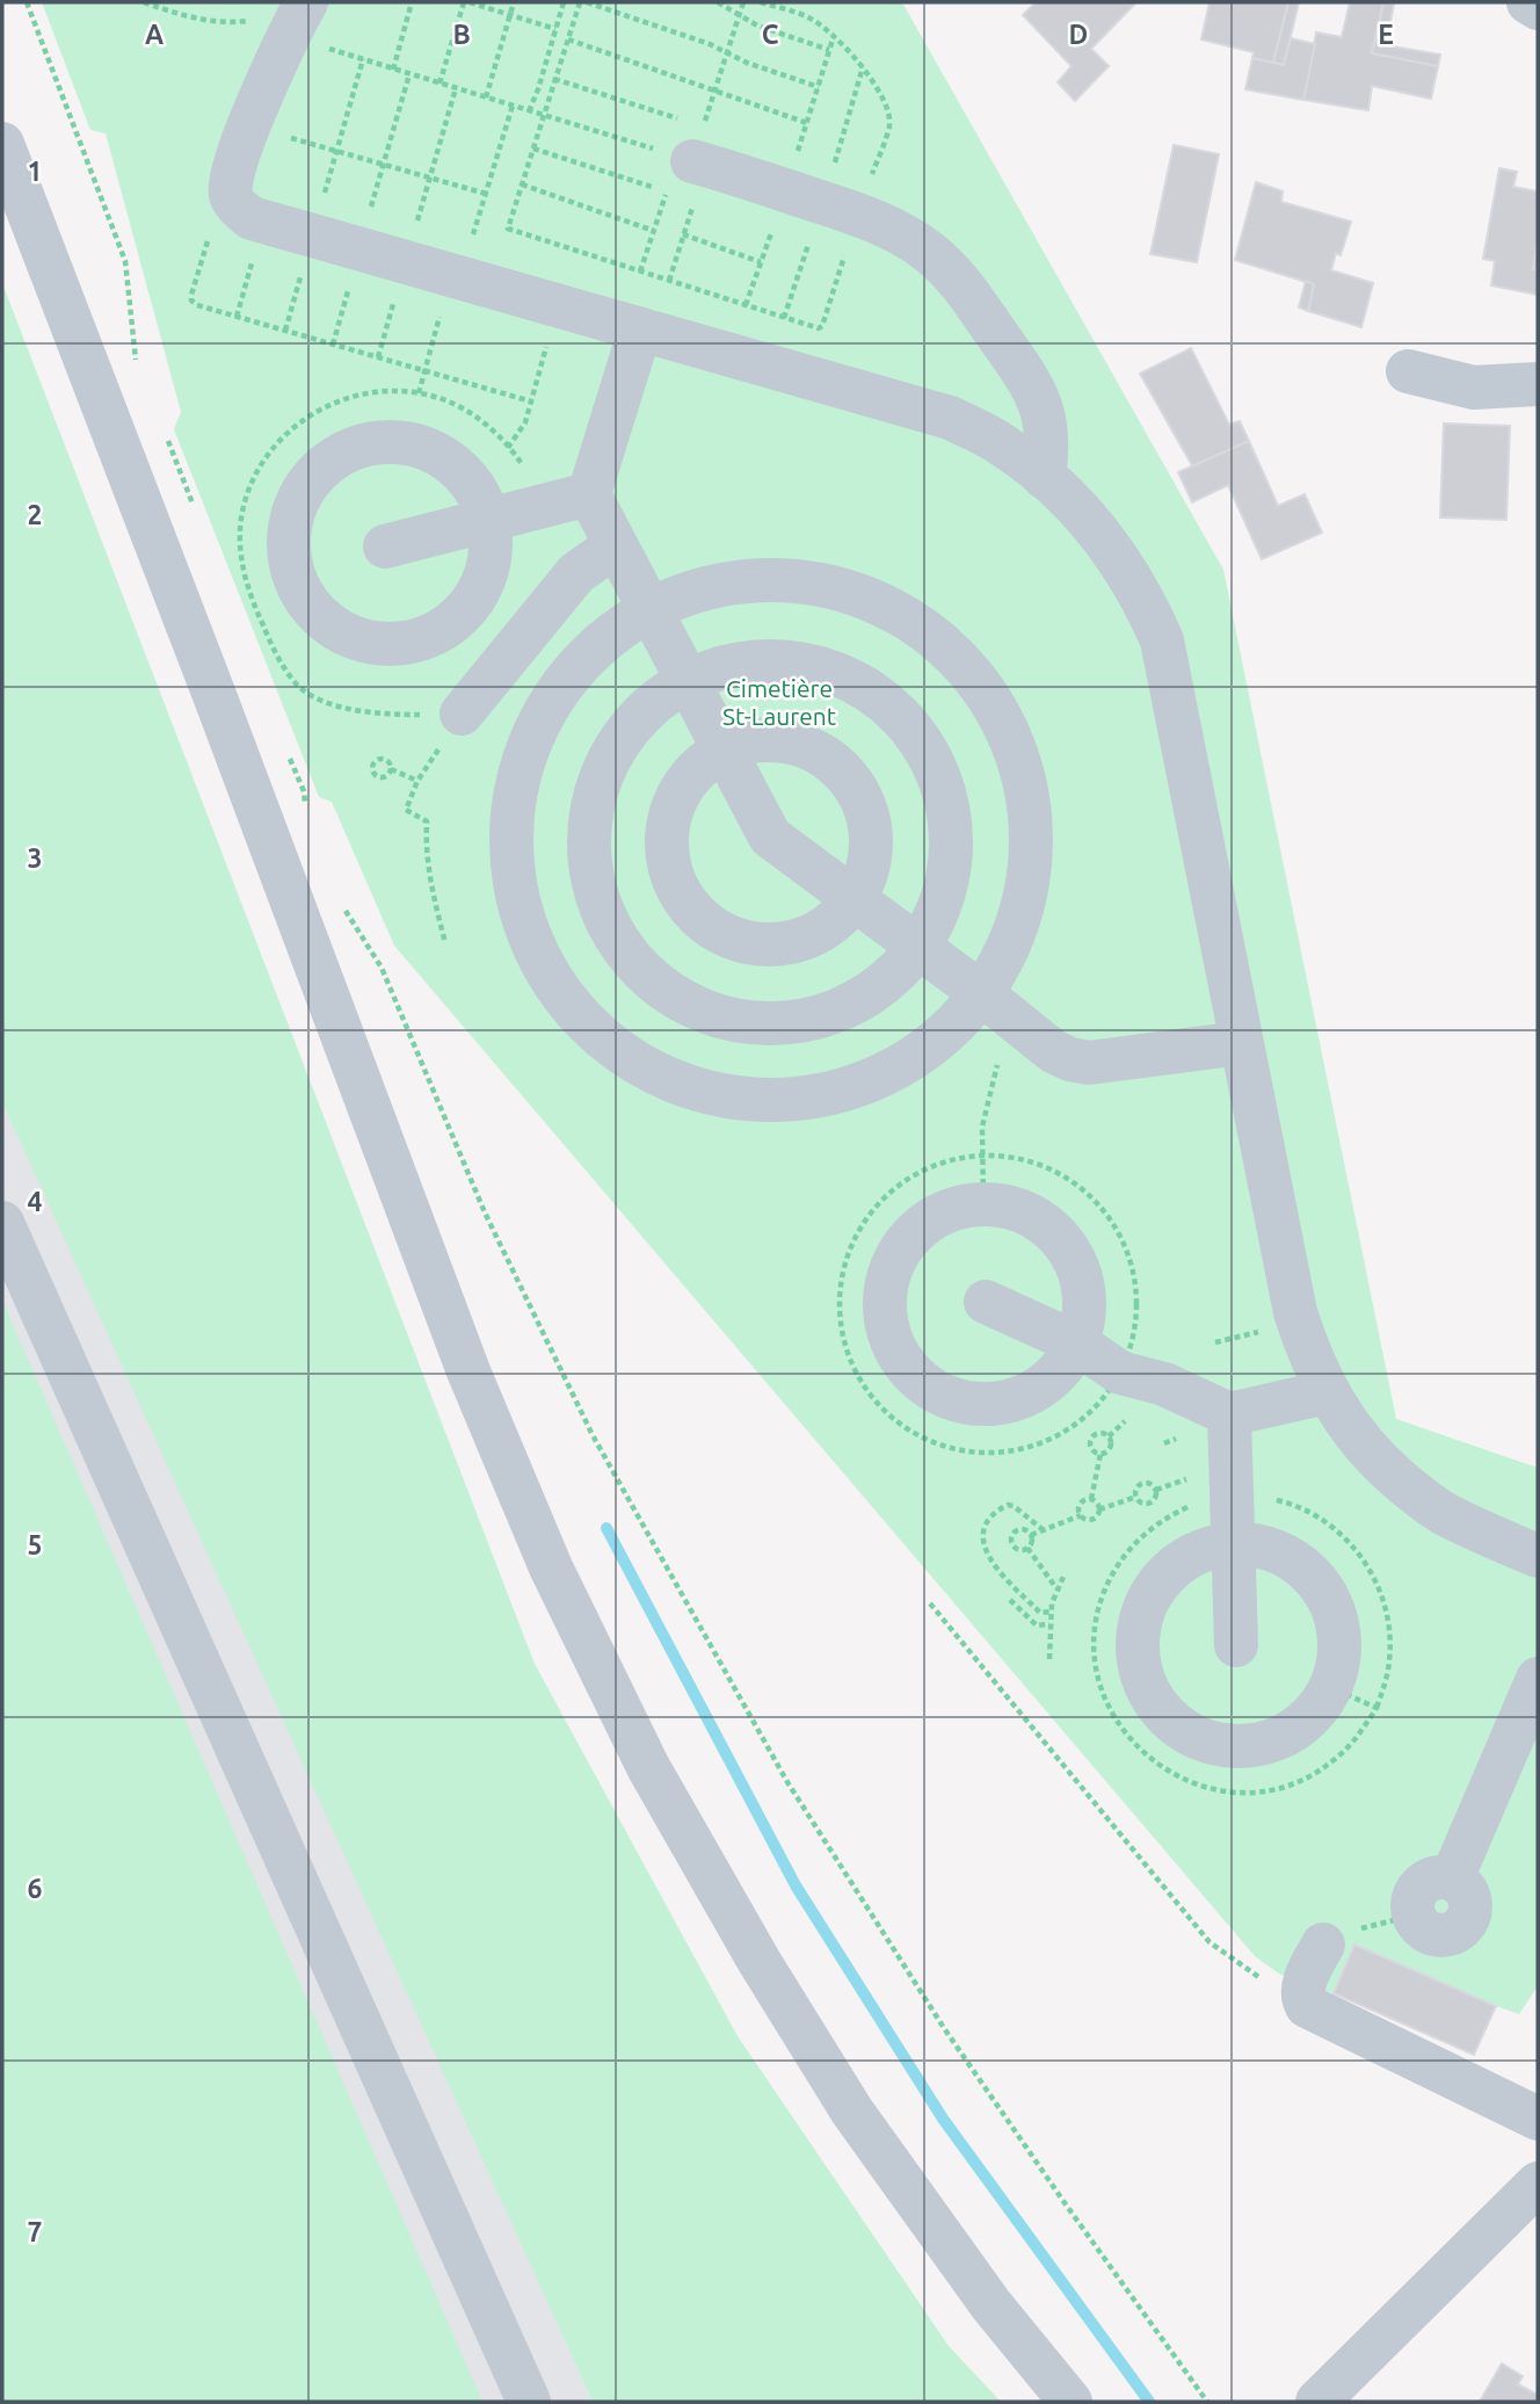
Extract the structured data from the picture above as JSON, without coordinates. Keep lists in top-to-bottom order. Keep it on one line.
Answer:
{"parks":["Cimetière St-Laurent"],"grid":{"columns":["A","B","C","D","E"],"rows":["1","2","3","4","5","6","7"]}}
